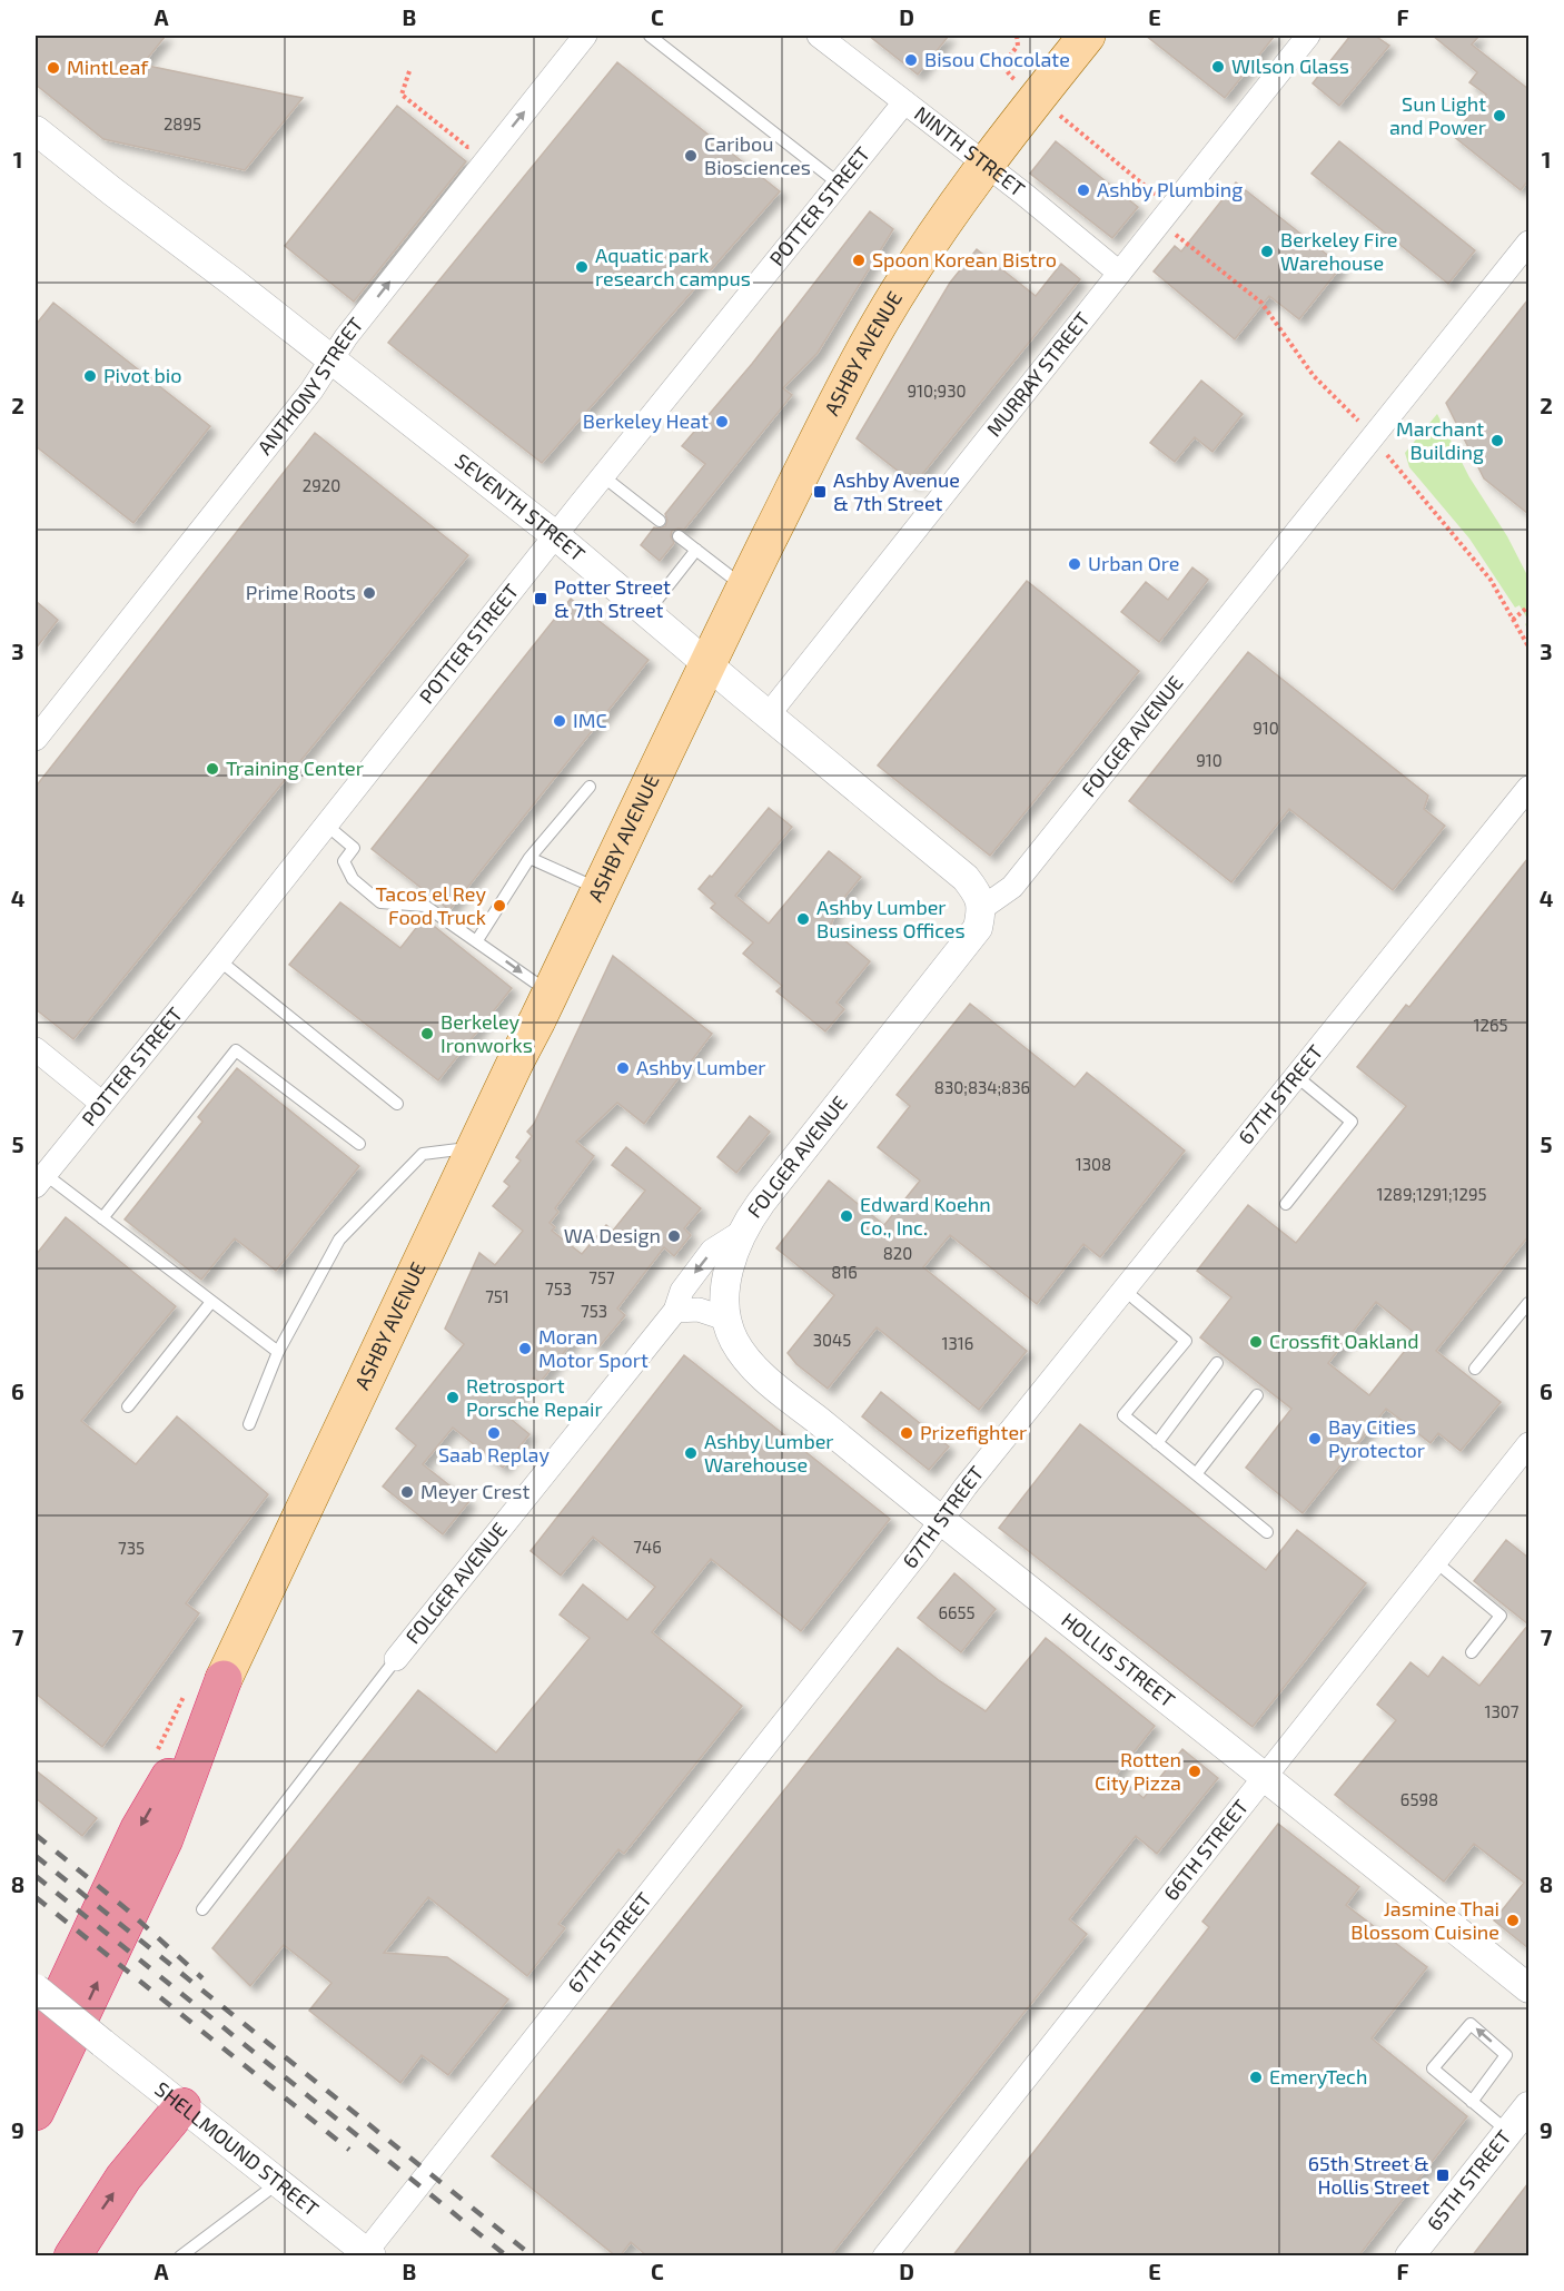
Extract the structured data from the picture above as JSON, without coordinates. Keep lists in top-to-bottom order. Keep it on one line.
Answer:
{"streets":{"main road":["ASHBY AVENUE"],"street":["NINTH STREET","POTTER STREET","MURRAY STREET","ANTHONY STREET","SEVENTH STREET","FOLGER AVENUE","67TH STREET","HOLLIS STREET","66TH STREET","SHELLMOUND STREET","65TH STREET"]},"crossings":[["NINTH STREET","POTTER STREET"],["NINTH STREET","ASHBY AVENUE"],["NINTH STREET","MURRAY STREET"],["POTTER STREET","SEVENTH STREET"],["ASHBY AVENUE","SEVENTH STREET"],["MURRAY STREET","SEVENTH STREET"],["ANTHONY STREET","SEVENTH STREET"],["SEVENTH STREET","FOLGER AVENUE"],["FOLGER AVENUE","HOLLIS STREET"],["67TH STREET","HOLLIS STREET"],["67TH STREET","SHELLMOUND STREET"],["HOLLIS STREET","66TH STREET"]],"one_way":["ANTHONY STREET"],"places":{"other":["Bisou Chocolate","WIlson Glass","MintLeaf","Sun Light and Power","Caribou Biosciences","Ashby Plumbing","Berkeley Fire Warehouse","Spoon Korean Bistro","Aquatic park research campus","Pivot bio","Berkeley Heat","Marchant Building","Urban Ore","Prime Roots","IMC","Training Center","Tacos el Rey Food Truck","Ashby Lumber Business Offices","Berkeley Ironworks","Ashby Lumber","Edward Koehn Co., Inc.","WA Design","Crossfit Oakland","Moran Motor Sport","Retrosport Porsche Repair","Saab Replay","Prizefighter","Bay Cities Pyrotector","Ashby Lumber Warehouse","Meyer Crest","Rotten City Pizza","Jasmine Thai Blossom Cuisine","EmeryTech"],"transit":["Ashby Avenue & 7th Street","Potter Street & 7th Street","65th Street & Hollis Street"]},"house_numbers":["2895","910;930","2920","910","910","1265","830;834;836","1308","1289;1291;1295","820","816","757","753","751","753","3045","1316","746","735","6655","1307","6598"],"grid":{"columns":["A","B","C","D","E","F"],"rows":["1","2","3","4","5","6","7","8","9"]}}
